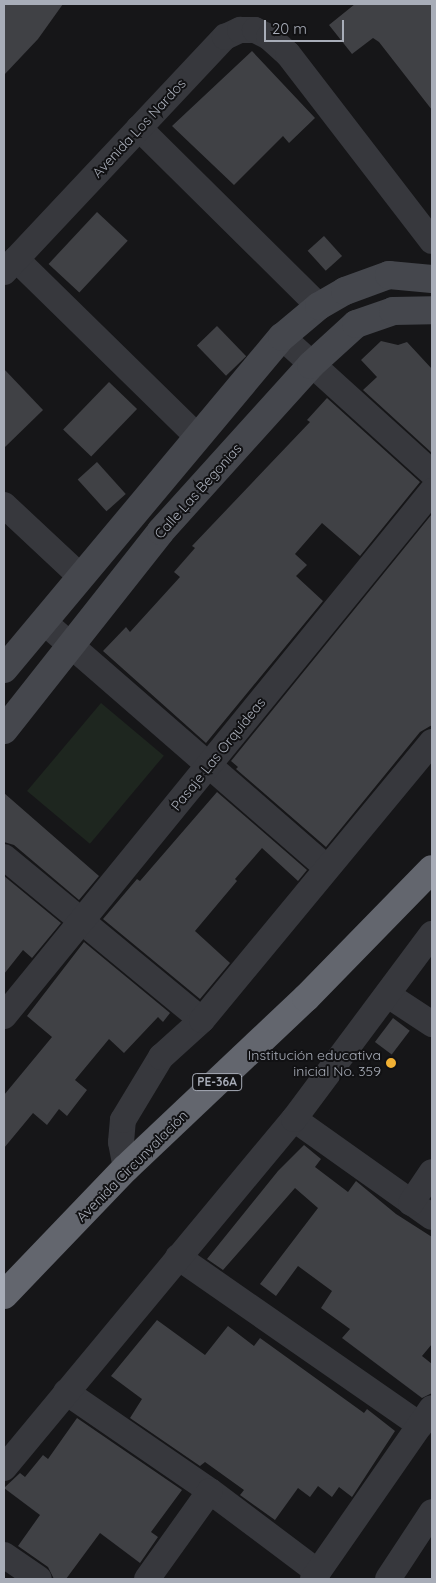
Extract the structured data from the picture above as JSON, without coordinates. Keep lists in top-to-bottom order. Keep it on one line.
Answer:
{"streets":{"highway":["PE-36A","Avenida Circunvalación"],"street":["Avenida Los Nardos","Calle Las Begonias","Pasaje Las Orquídeas"]},"places":["Institución educativa inicial No. 359"],"scale_bar":"20 m"}
